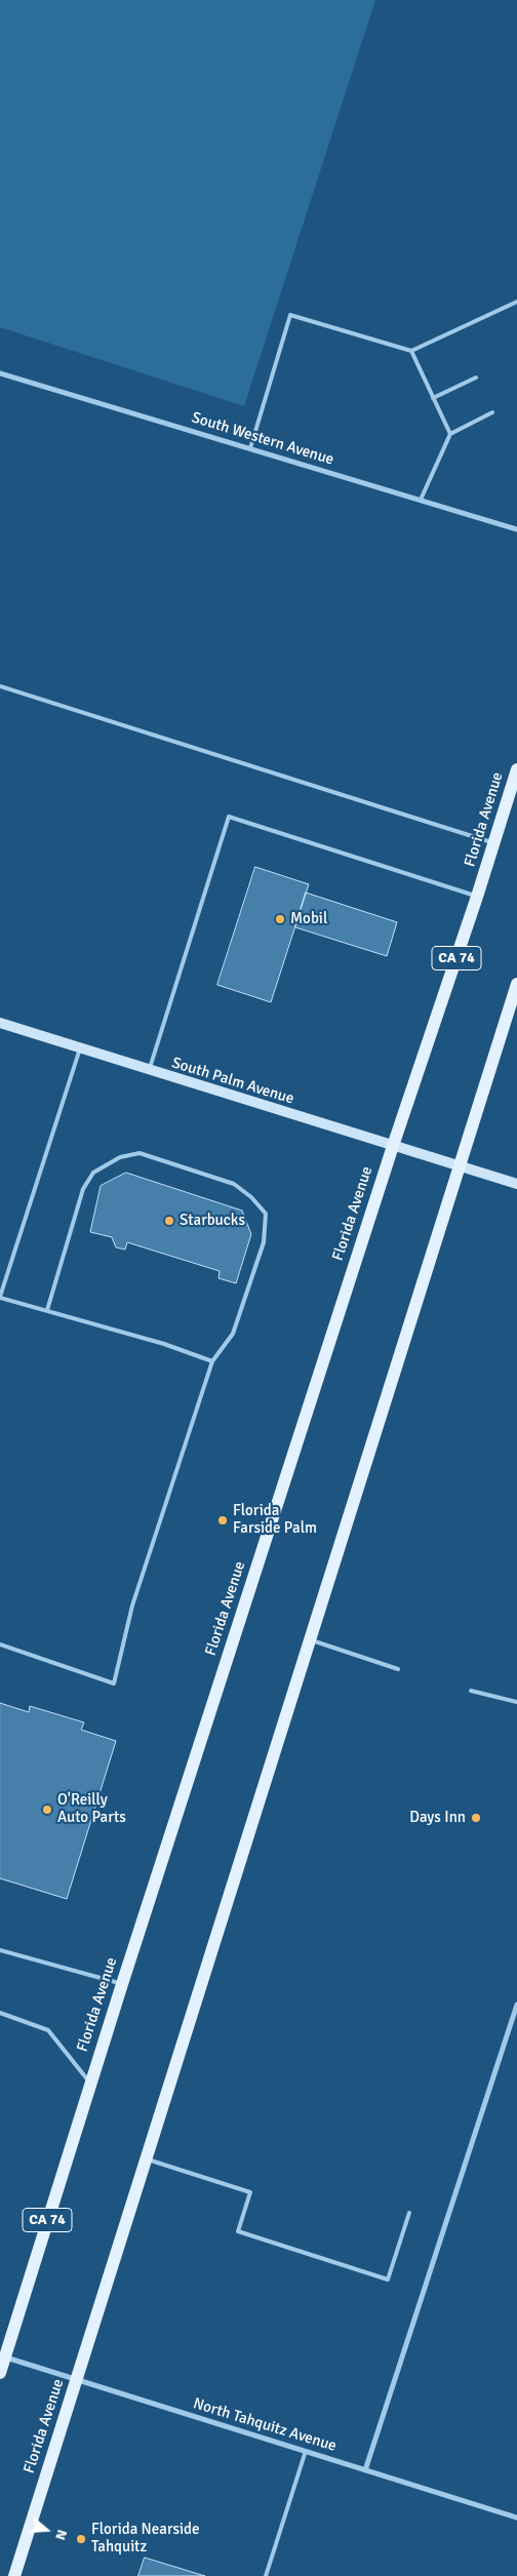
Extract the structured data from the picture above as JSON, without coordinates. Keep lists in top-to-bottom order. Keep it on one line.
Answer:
{"streets":{"main road":["Florida Avenue","CA 74"],"street":["South Western Avenue","South Palm Avenue","North Tahquitz Avenue"]},"crossings":[["Florida Avenue","South Palm Avenue"],["Florida Avenue","North Tahquitz Avenue"]],"places":["Mobil","Starbucks","Florida Farside Palm","O'Reilly Auto Parts","Days Inn","Florida Nearside Tahquitz"],"north":"right"}
